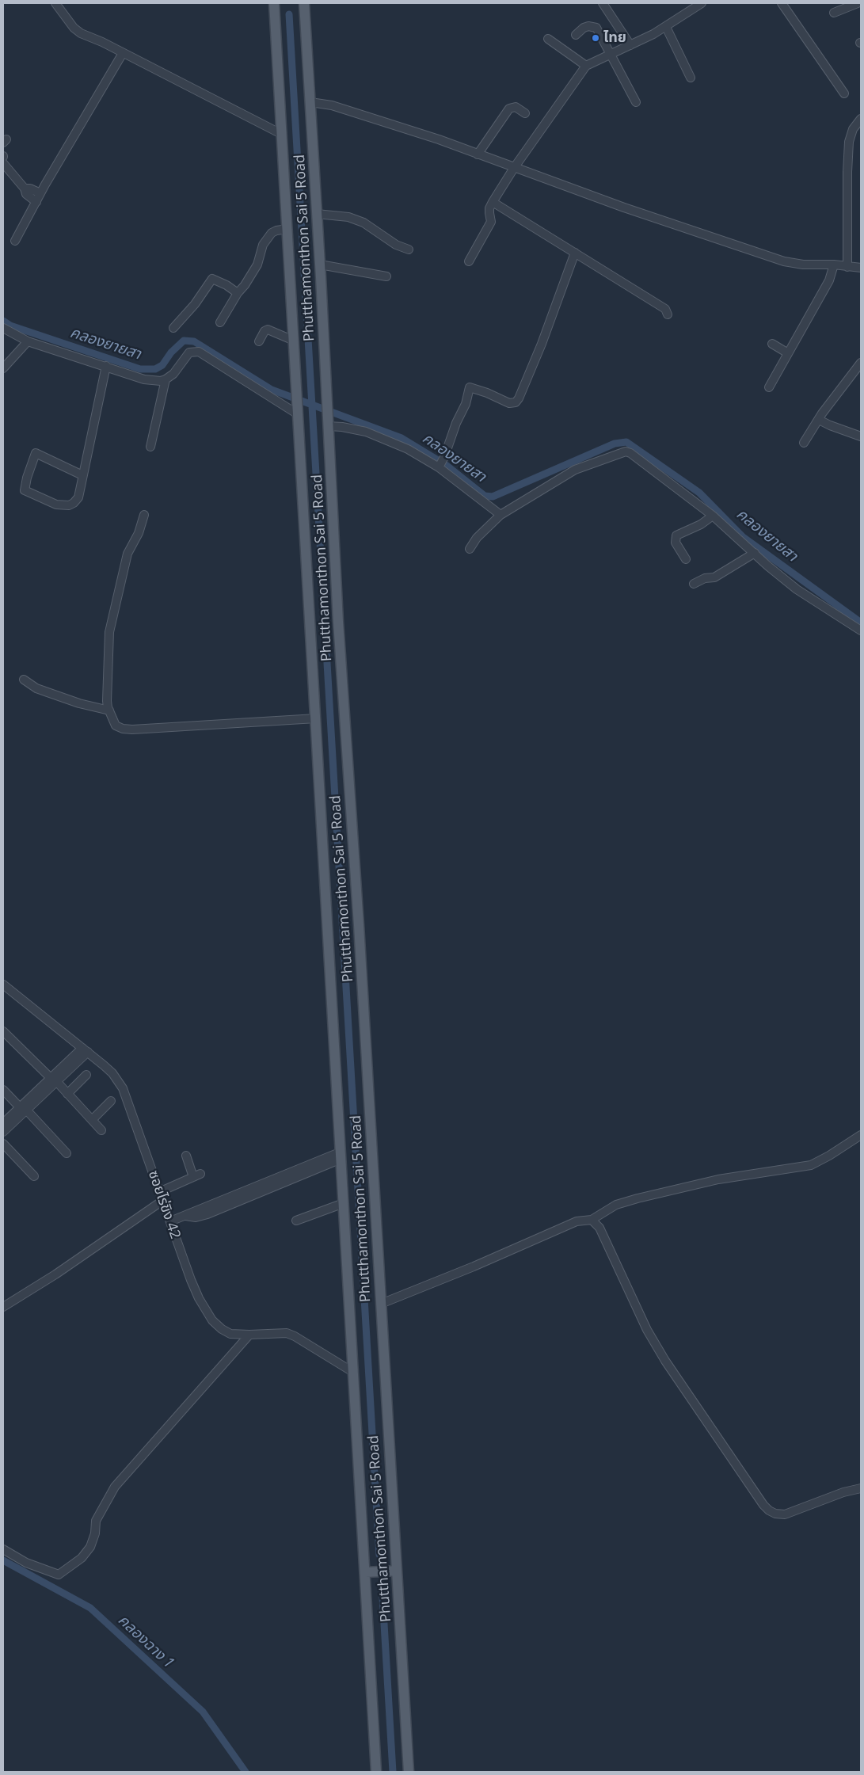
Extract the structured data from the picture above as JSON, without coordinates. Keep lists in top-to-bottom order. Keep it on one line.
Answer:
{"streets":{"main road":["Phutthamonthon Sai 5 Road"],"street":["ซอยไร่ขิง 42"]},"crossings":[["Phutthamonthon Sai 5 Road","ซอยไร่ขิง 42"]],"water":["คลองยายสา","คลองฉาง 1"],"places":["ไทย"]}
